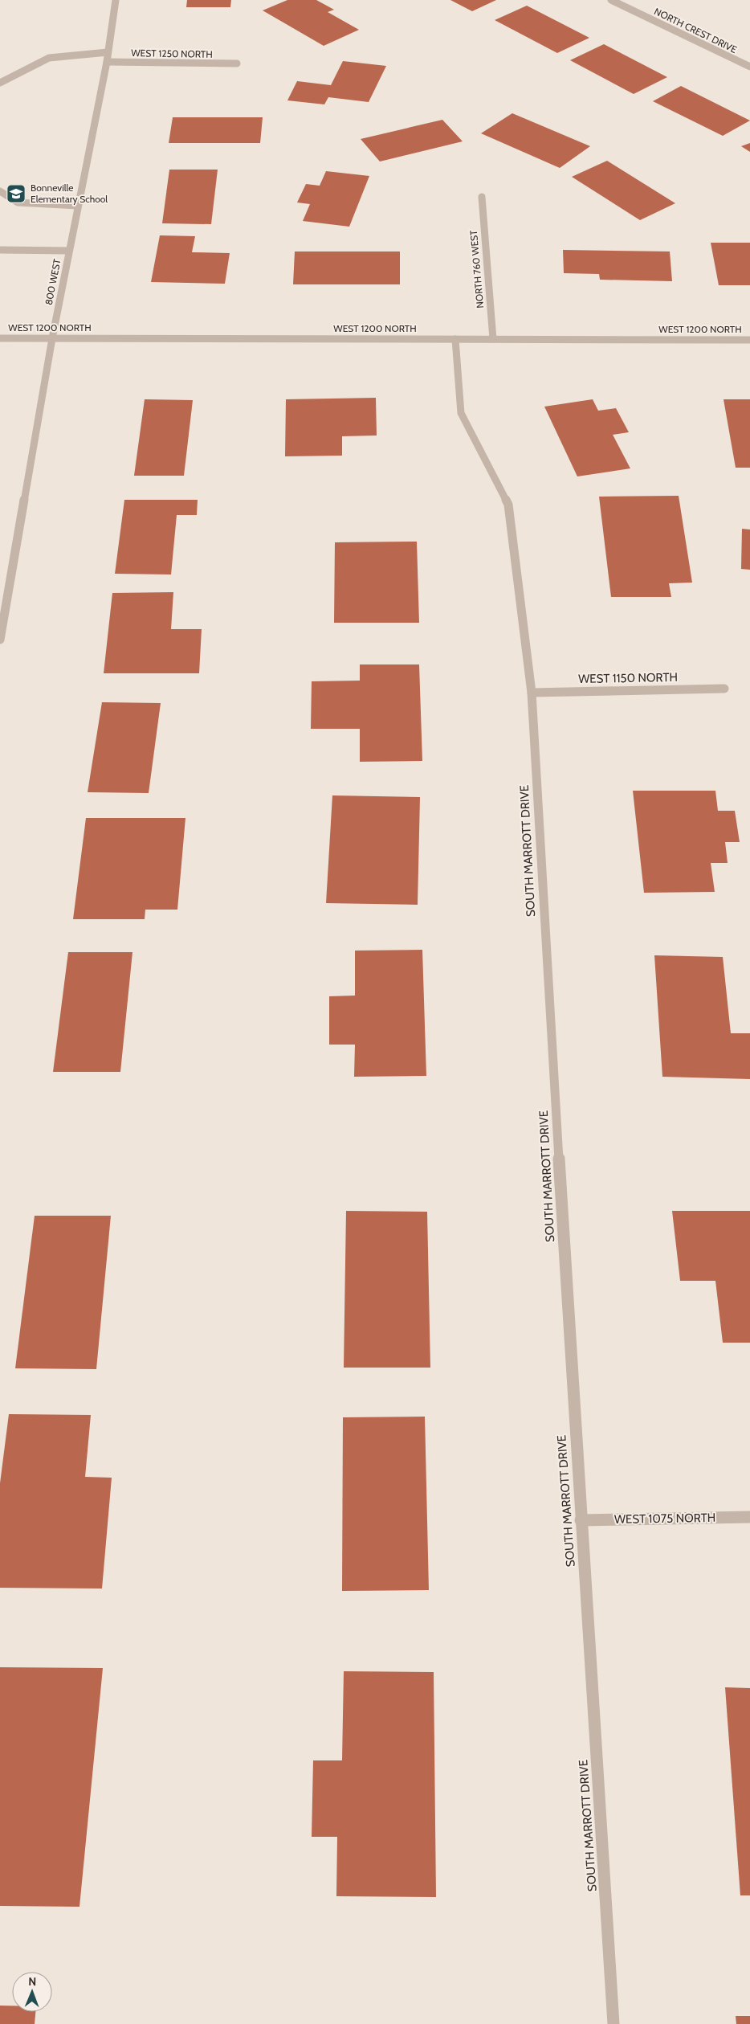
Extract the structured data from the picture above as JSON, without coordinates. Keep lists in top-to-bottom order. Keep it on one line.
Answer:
{"streets":{"street":["NORTH CREST DRIVE","WEST 1250 NORTH","NORTH 760 WEST","800 WEST","WEST 1200 NORTH","WEST 1150 NORTH","SOUTH MARROTT DRIVE","WEST 1075 NORTH"]},"crossings":[["WEST 1250 NORTH","800 WEST"],["NORTH 760 WEST","WEST 1200 NORTH"],["800 WEST","WEST 1200 NORTH"],["WEST 1200 NORTH","SOUTH MARROTT DRIVE"],["WEST 1150 NORTH","SOUTH MARROTT DRIVE"],["SOUTH MARROTT DRIVE","WEST 1075 NORTH"]],"places":{"school or university":["Bonneville Elementary School"]},"north":"top"}
